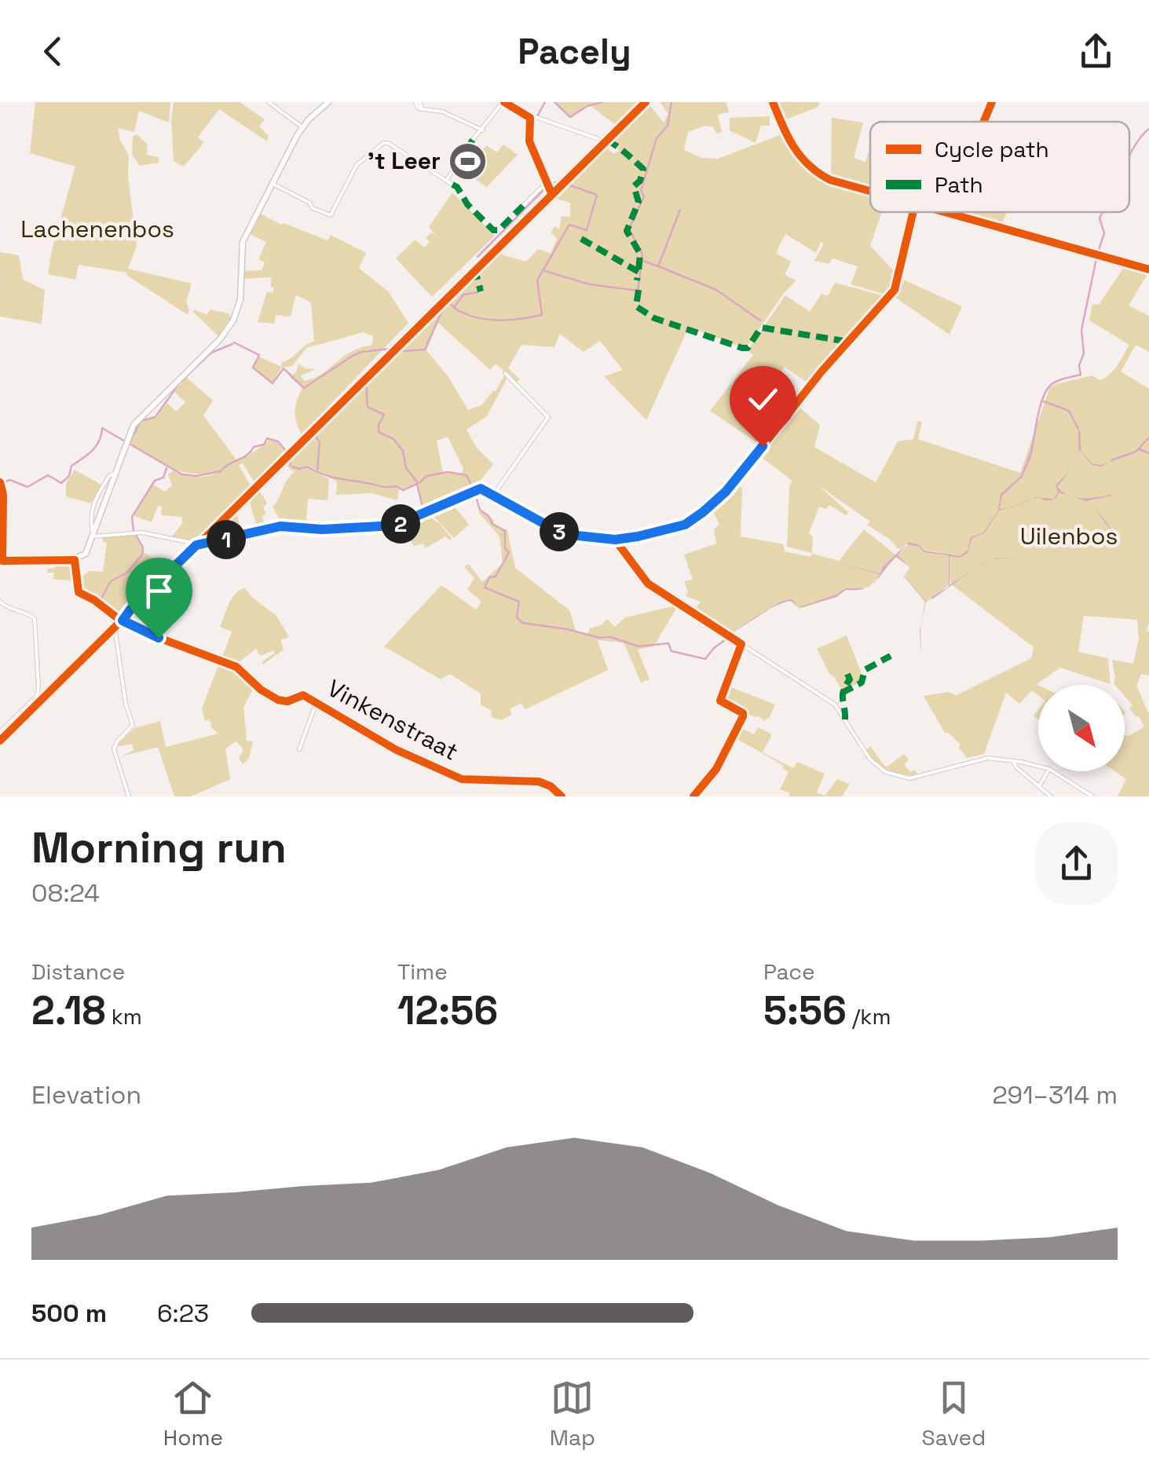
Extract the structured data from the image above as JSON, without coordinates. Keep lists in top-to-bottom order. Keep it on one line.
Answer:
{"streets":{"street":["Vinkenstraat"]},"parks":["Lachenenbos","Uilenbos"],"places":{"sports":["'t Leer"]},"legend":["Cycle path","Path"],"north":"bottom right","page":{"header":"Pacely","pins":["2","3","1"],"heading":["Morning run","08:24"],"stats":[["Distance","2.18 km"],["Time","12:56"],["Pace","5:56 /km"]],"chart":["Elevation","291–314 m"],"list":[{"name":"500 m","note":"6:23"}],"tabs":["Home","Map","Saved"]}}
